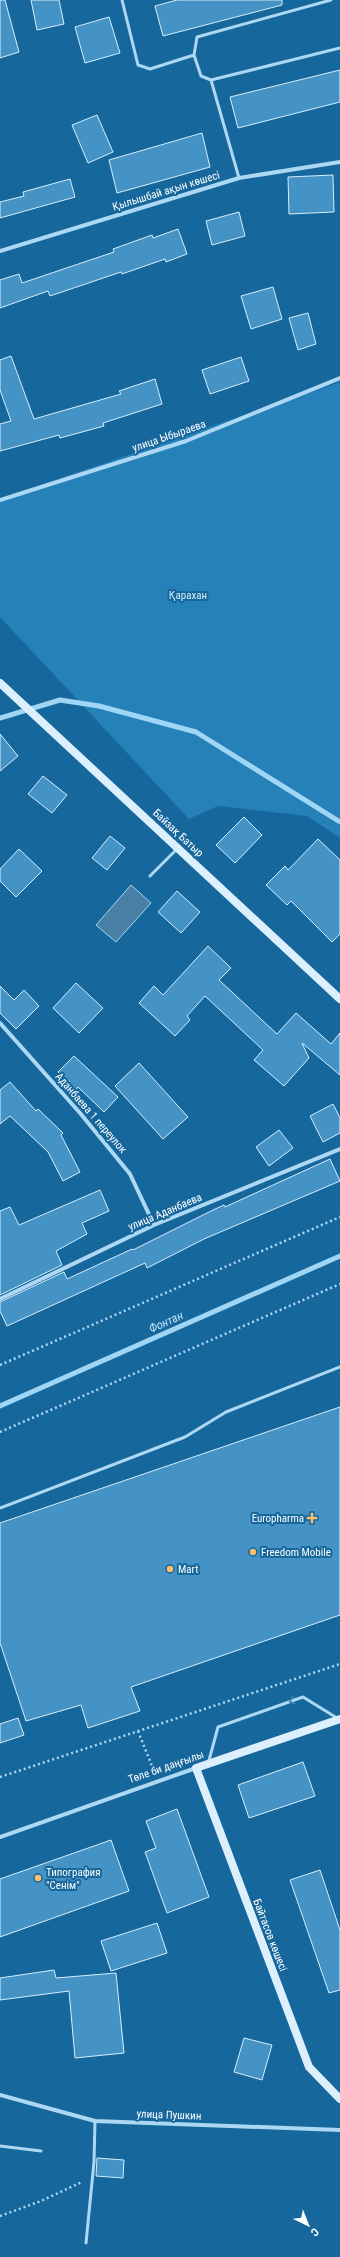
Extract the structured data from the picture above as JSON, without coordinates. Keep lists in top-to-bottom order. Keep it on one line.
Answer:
{"streets":{"street":["Қылышбай ақын көшесі","улица Ыбыраева","Байзақ Батыр","Аданбаева 1 переулок","улица Аданбаева","Төле би даңғылы","Байтасов көшесі","улица Пушкин"]},"crossings":[["Аданбаева 1 переулок","улица Аданбаева"],["Төле би даңғылы","Байтасов көшесі"]],"water":["Фонтан"],"parks":["Қарахан"],"places":{"health":["Europharma"],"other":["Freedom Mobile","Mart","Типография \"Сенім\""]},"north":"bottom right"}
